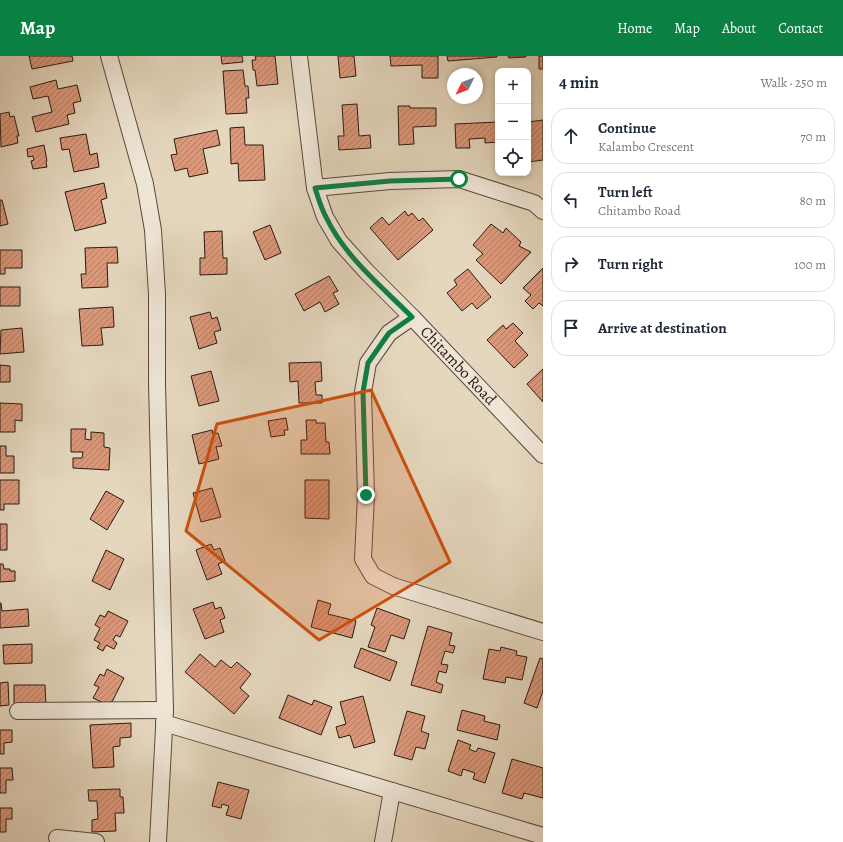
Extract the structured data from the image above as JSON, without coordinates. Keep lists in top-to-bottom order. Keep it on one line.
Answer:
{"streets":{"street":["Chitambo Road"]},"north":"bottom left","page":{"header":"Map","nav":["Home","Map","About","Contact"],"heading":["4 min","Walk · 250 m"],"map_buttons":["+","−"],"list":[["Continue","Kalambo Crescent","70 m"],["Turn left","Chitambo Road","80 m"],["Turn right","100 m"],"Arrive at destination"]}}
